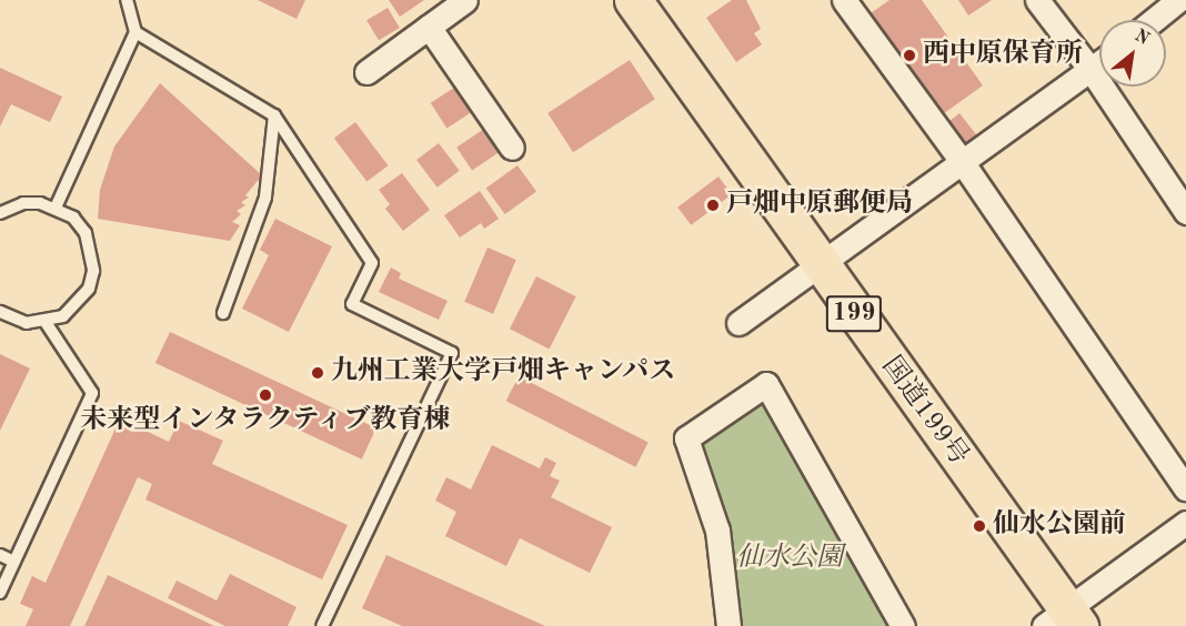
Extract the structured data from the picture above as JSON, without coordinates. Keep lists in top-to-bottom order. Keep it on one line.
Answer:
{"streets":{"highway":["199","国道199号"]},"parks":["仙水公園"],"places":["西中原保育所","戸畑中原郵便局","九州工業大学戸畑キャンパス","未来型インタラクティブ教育棟","仙水公園前"],"north":"top right"}
